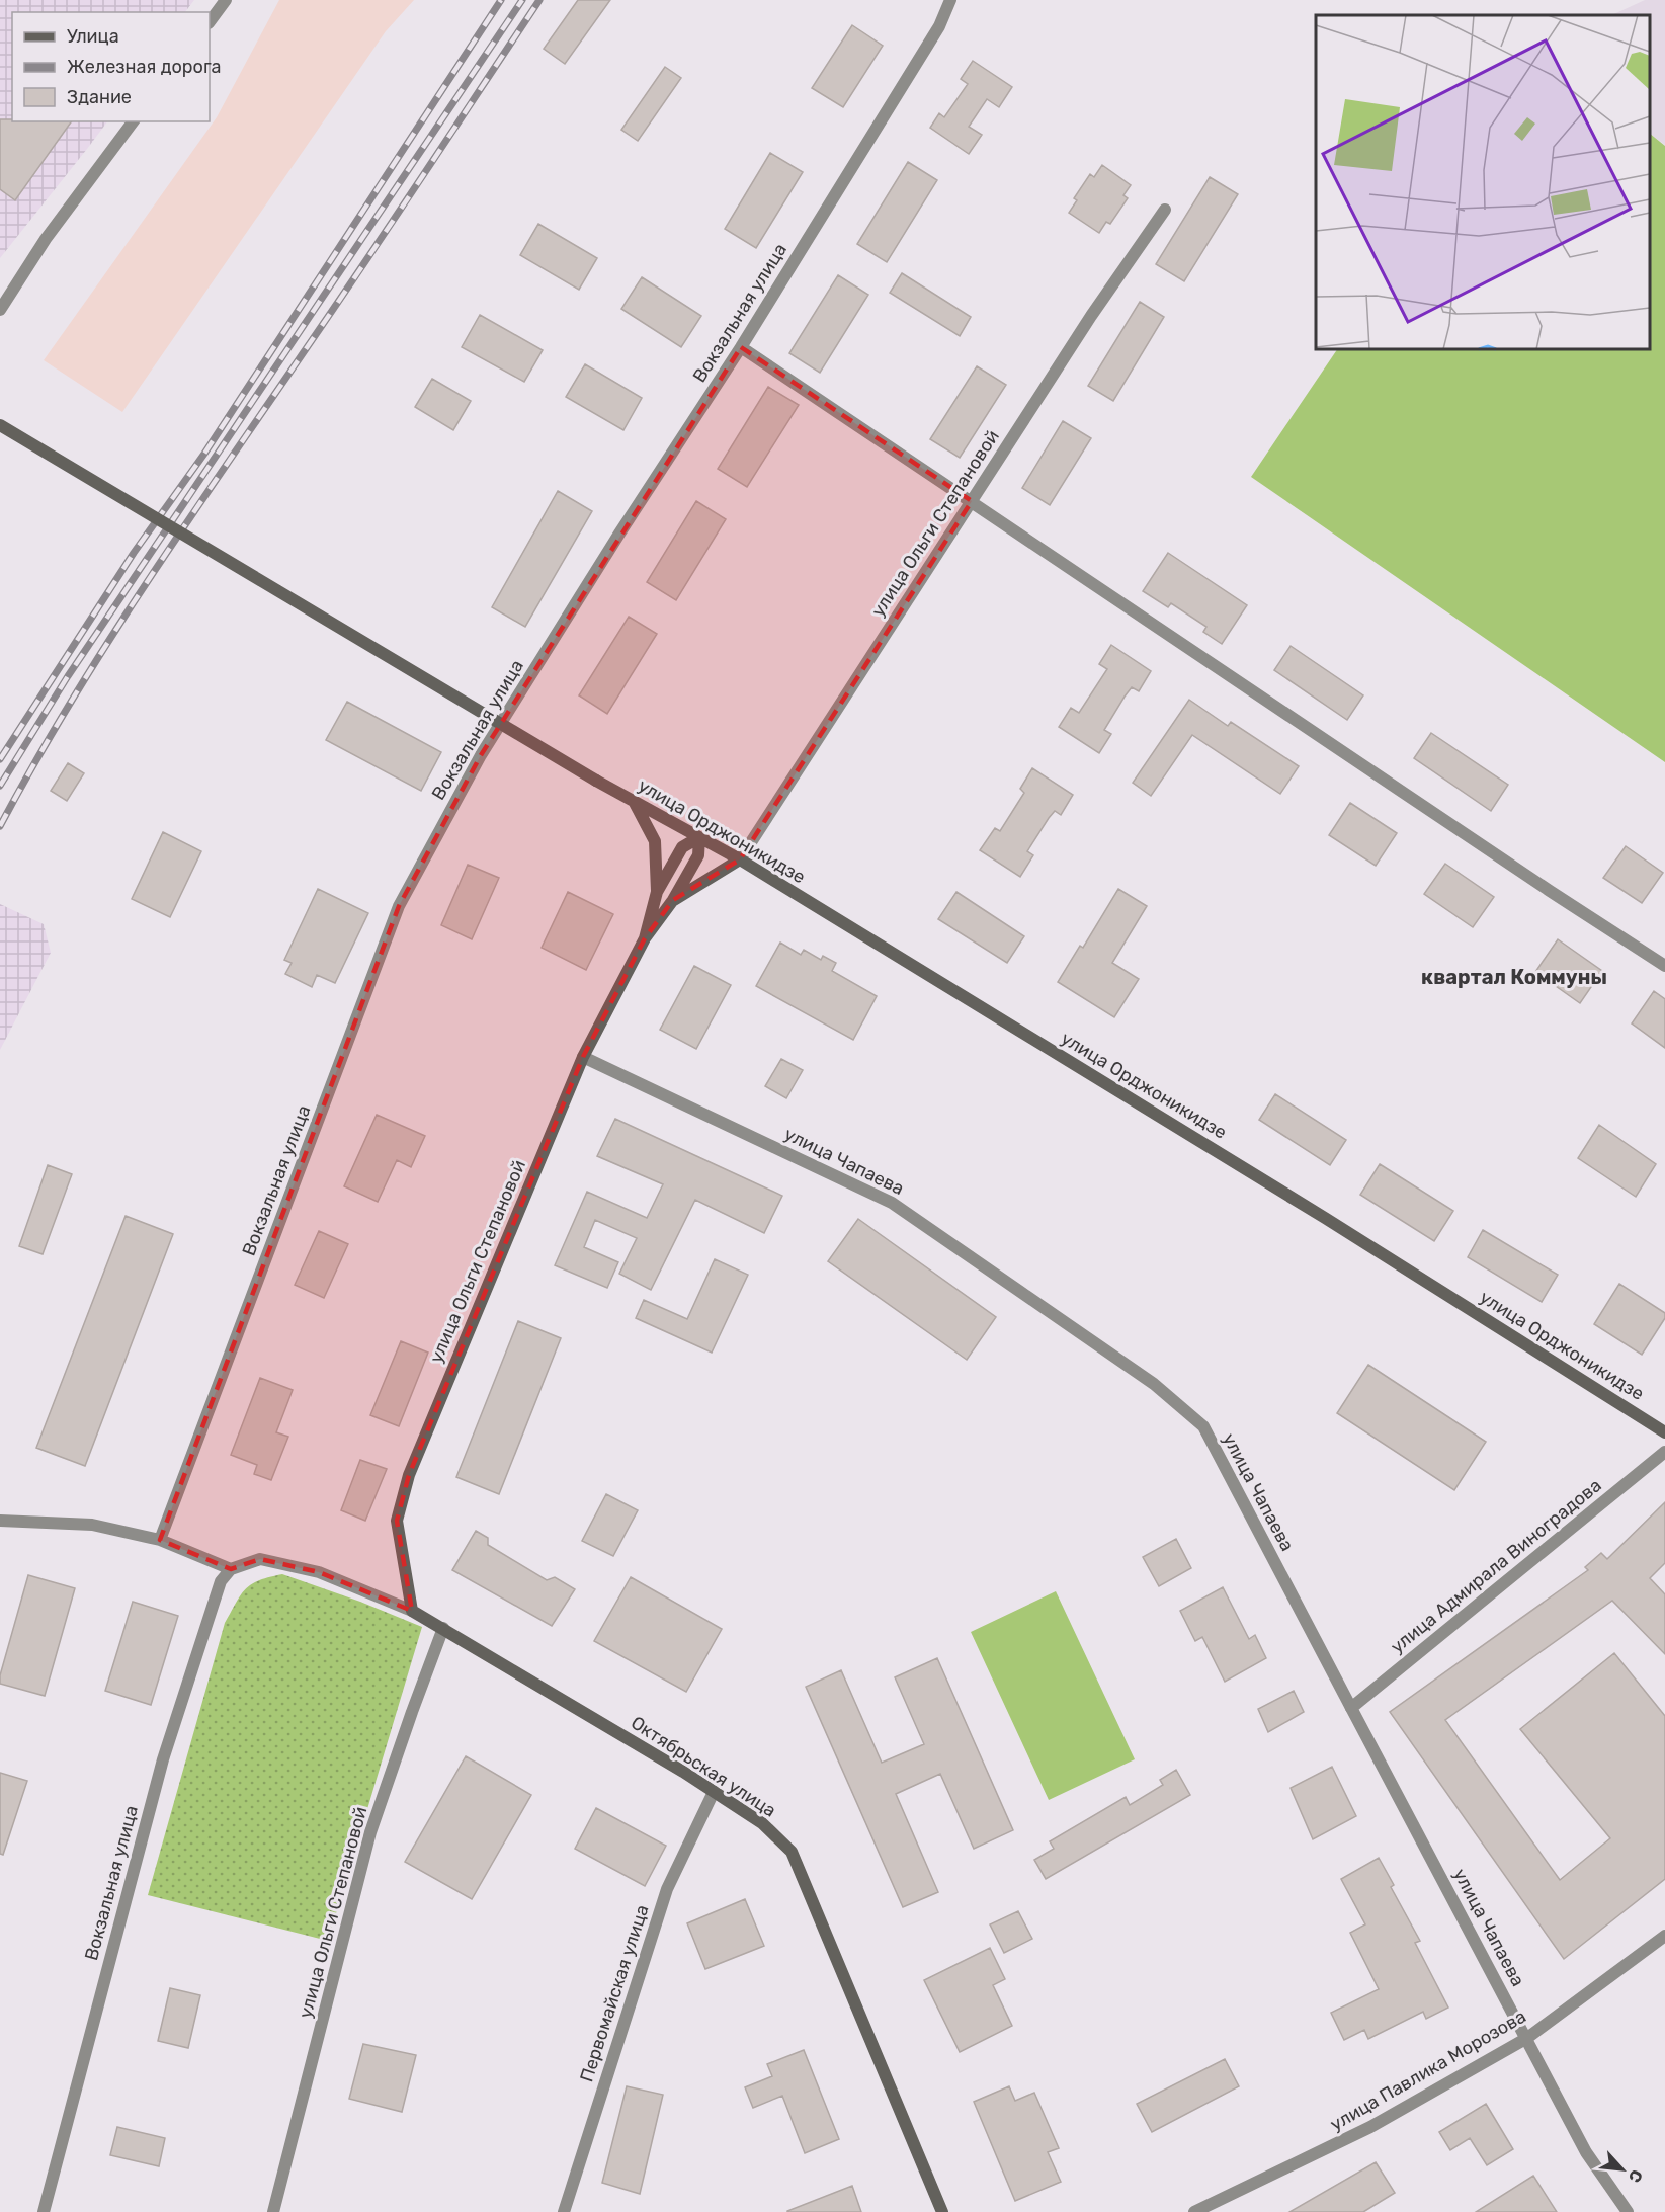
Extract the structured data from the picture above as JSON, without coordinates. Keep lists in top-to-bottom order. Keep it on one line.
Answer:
{"streets":{"main road":["улица Ольги Степановой","улица Орджоникидзе","Октябрьская улица"],"street":["Вокзальная улица","улица Чапаева","улица Адмирала Виноградова","Первомайская улица","улица Павлика Морозова"]},"crossings":[["улица Ольги Степановой","улица Орджоникидзе"],["улица Ольги Степановой","улица Чапаева"],["улица Ольги Степановой","Октябрьская улица"],["улица Чапаева","улица Адмирала Виноградова"],["улица Чапаева","улица Павлика Морозова"],["Октябрьская улица","Первомайская улица"]],"districts":["квартал Коммуны"],"legend":["Улица","Железная дорога","Здание"],"north":"bottom right"}
